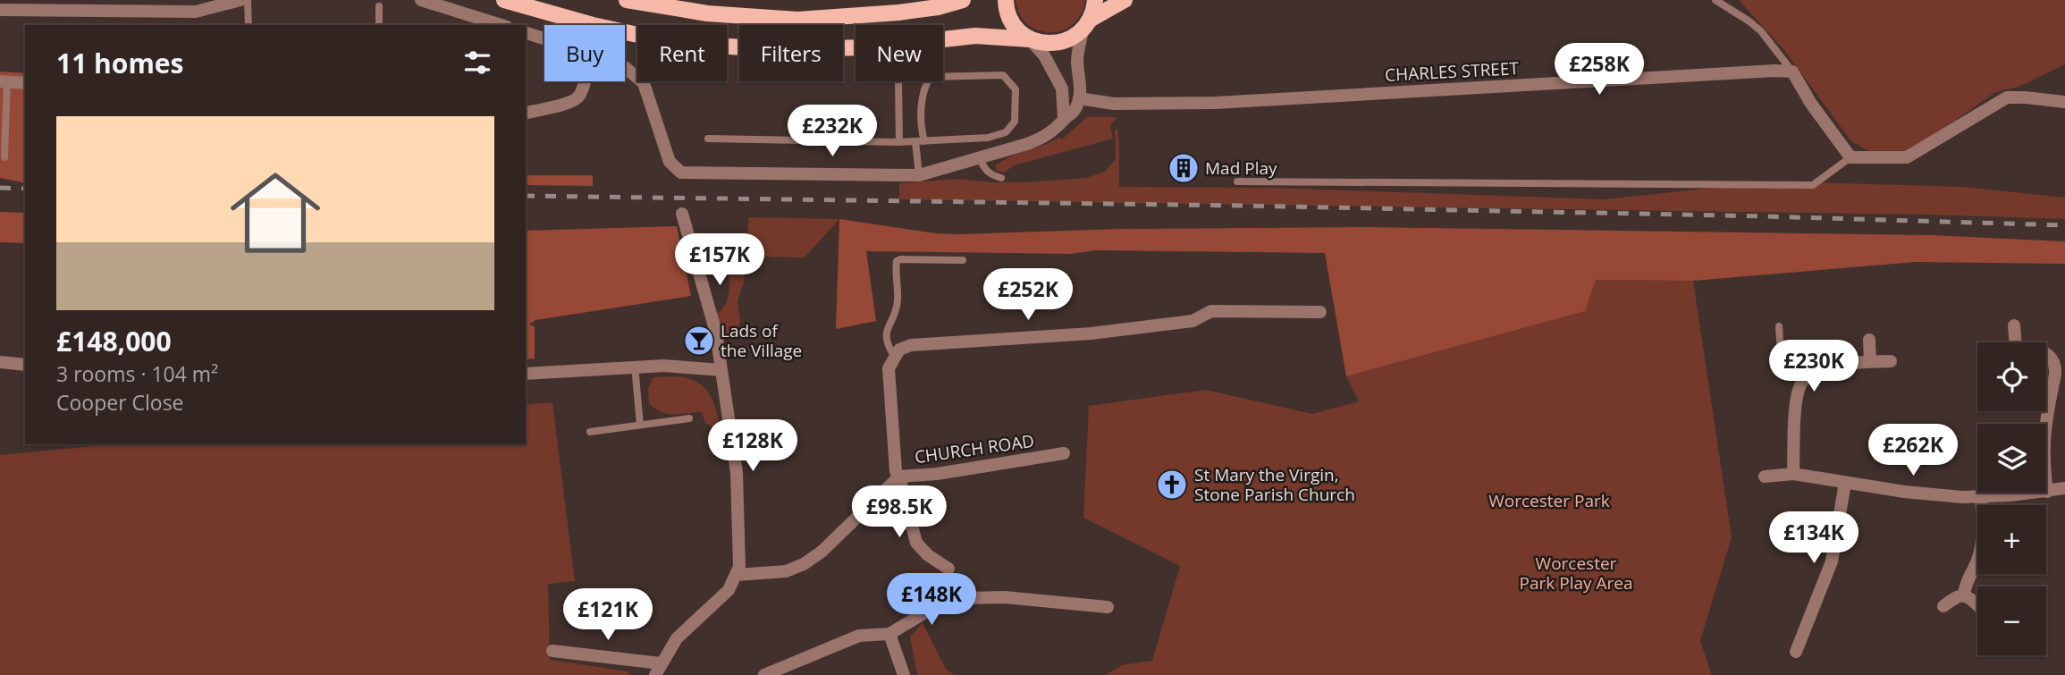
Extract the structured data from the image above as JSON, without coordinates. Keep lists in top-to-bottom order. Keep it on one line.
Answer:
{"streets":{"street":["CHARLES STREET","CHURCH ROAD"]},"parks":["Worcester Park","Worcester Park Play Area"],"places":{"building":["Mad Play"],"bar":["Lads of the Village"],"church":["St Mary the Virgin, Stone Parish Church"]},"page":{"chip":["Buy","Rent","Filters","New"],"heading":"11 homes","price":["£258K","£232K","£157K","£252K","£230K","£128K","£262K","£98.5K","£134K","£148K","£121K"],"list":[{"name":"£148,000","note":"3 rooms · 104 m² · Cooper Close"}],"map_buttons":["+","−"]}}
